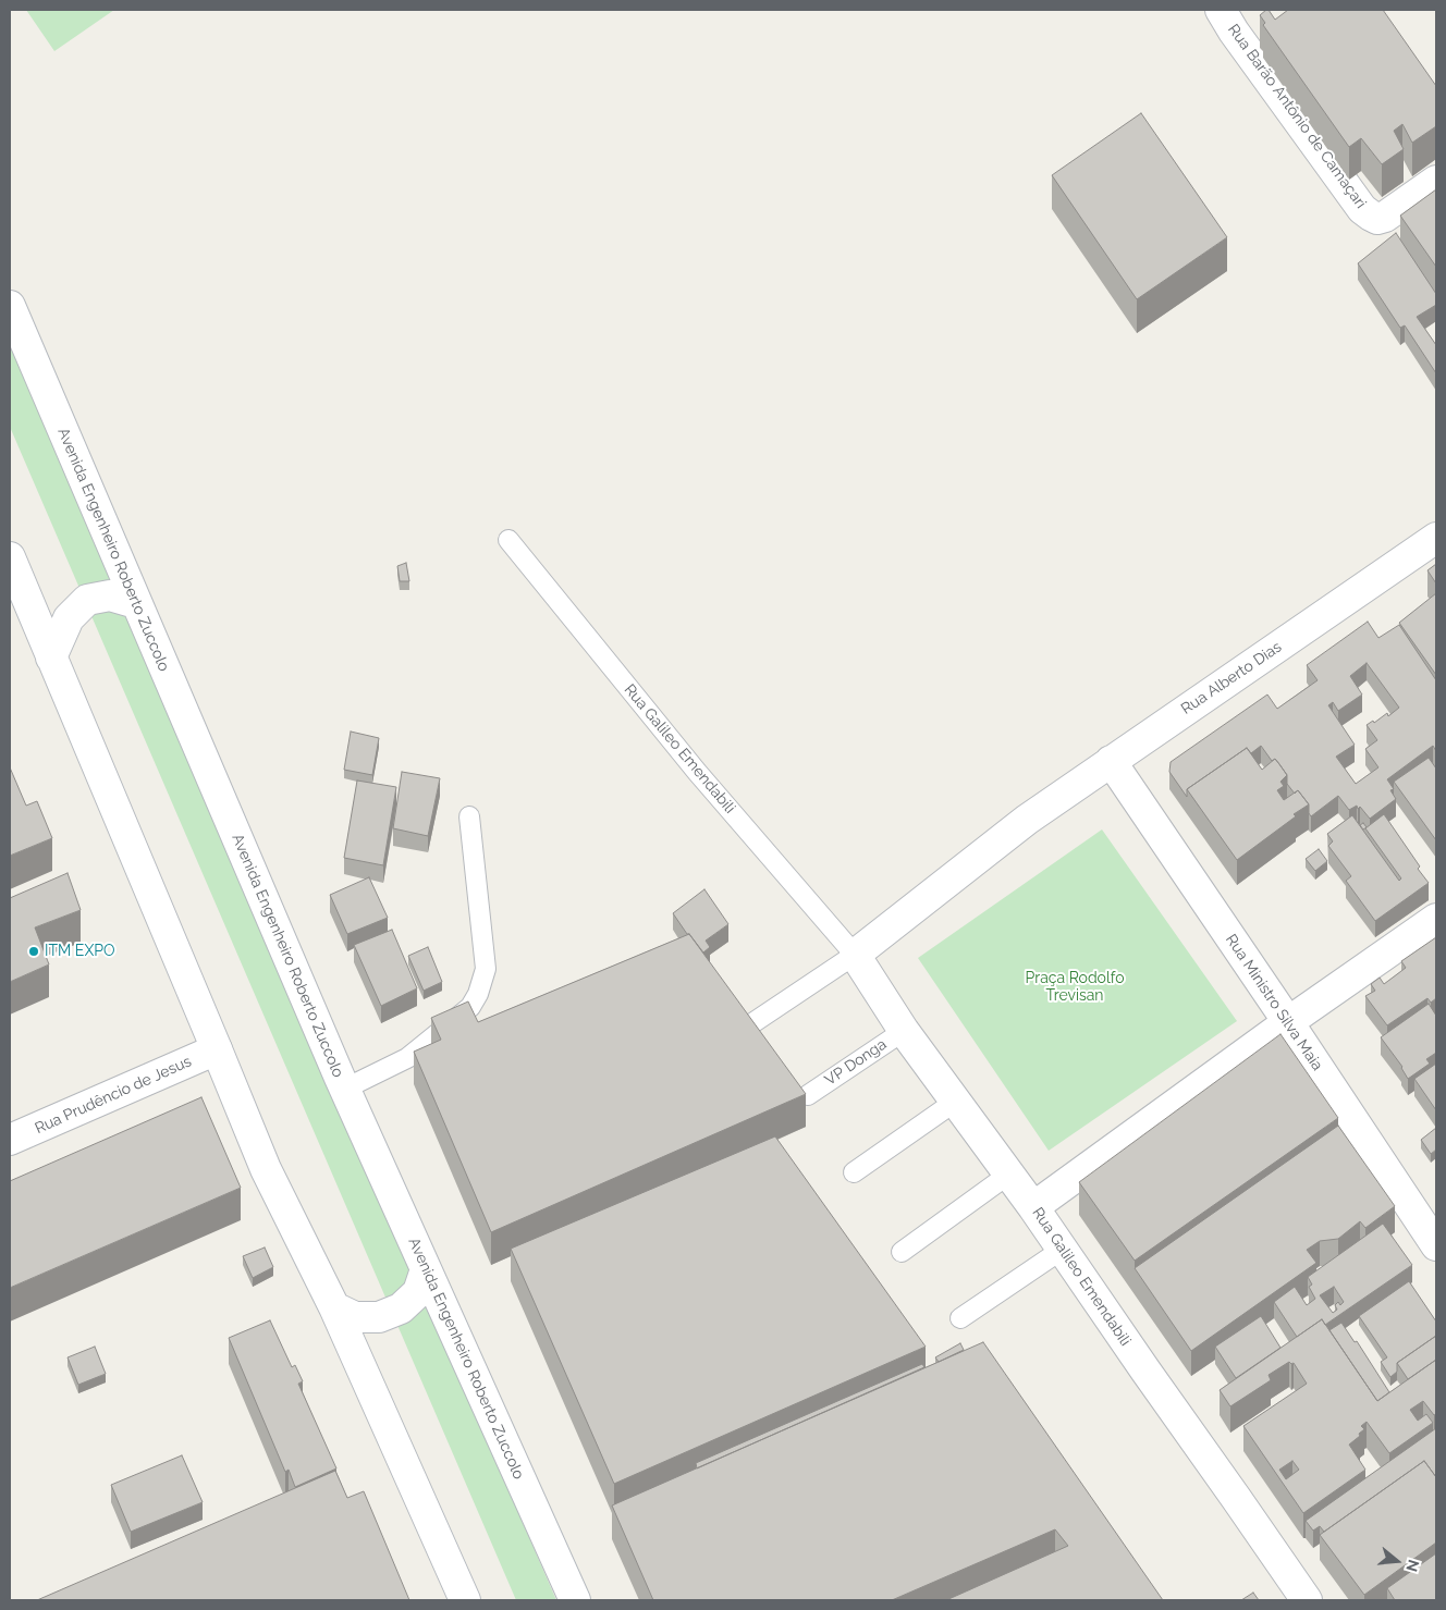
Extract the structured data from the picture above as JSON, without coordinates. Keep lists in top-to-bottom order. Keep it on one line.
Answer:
{"streets":{"street":["Rua Barão Antônio de Camaçari","Avenida Engenheiro Roberto Zuccolo","Rua Alberto Dias","Rua Galileo Emendabili","Rua Ministro Silva Maia","Rua Prudêncio de Jesus"],"lane":["VP Donga"]},"crossings":[["Rua Alberto Dias","Rua Galileo Emendabili"],["Rua Alberto Dias","Rua Ministro Silva Maia"],["Rua Galileo Emendabili","VP Donga"]],"parks":["Praça Rodolfo Trevisan"],"places":["ITM EXPO"],"north":"right"}
